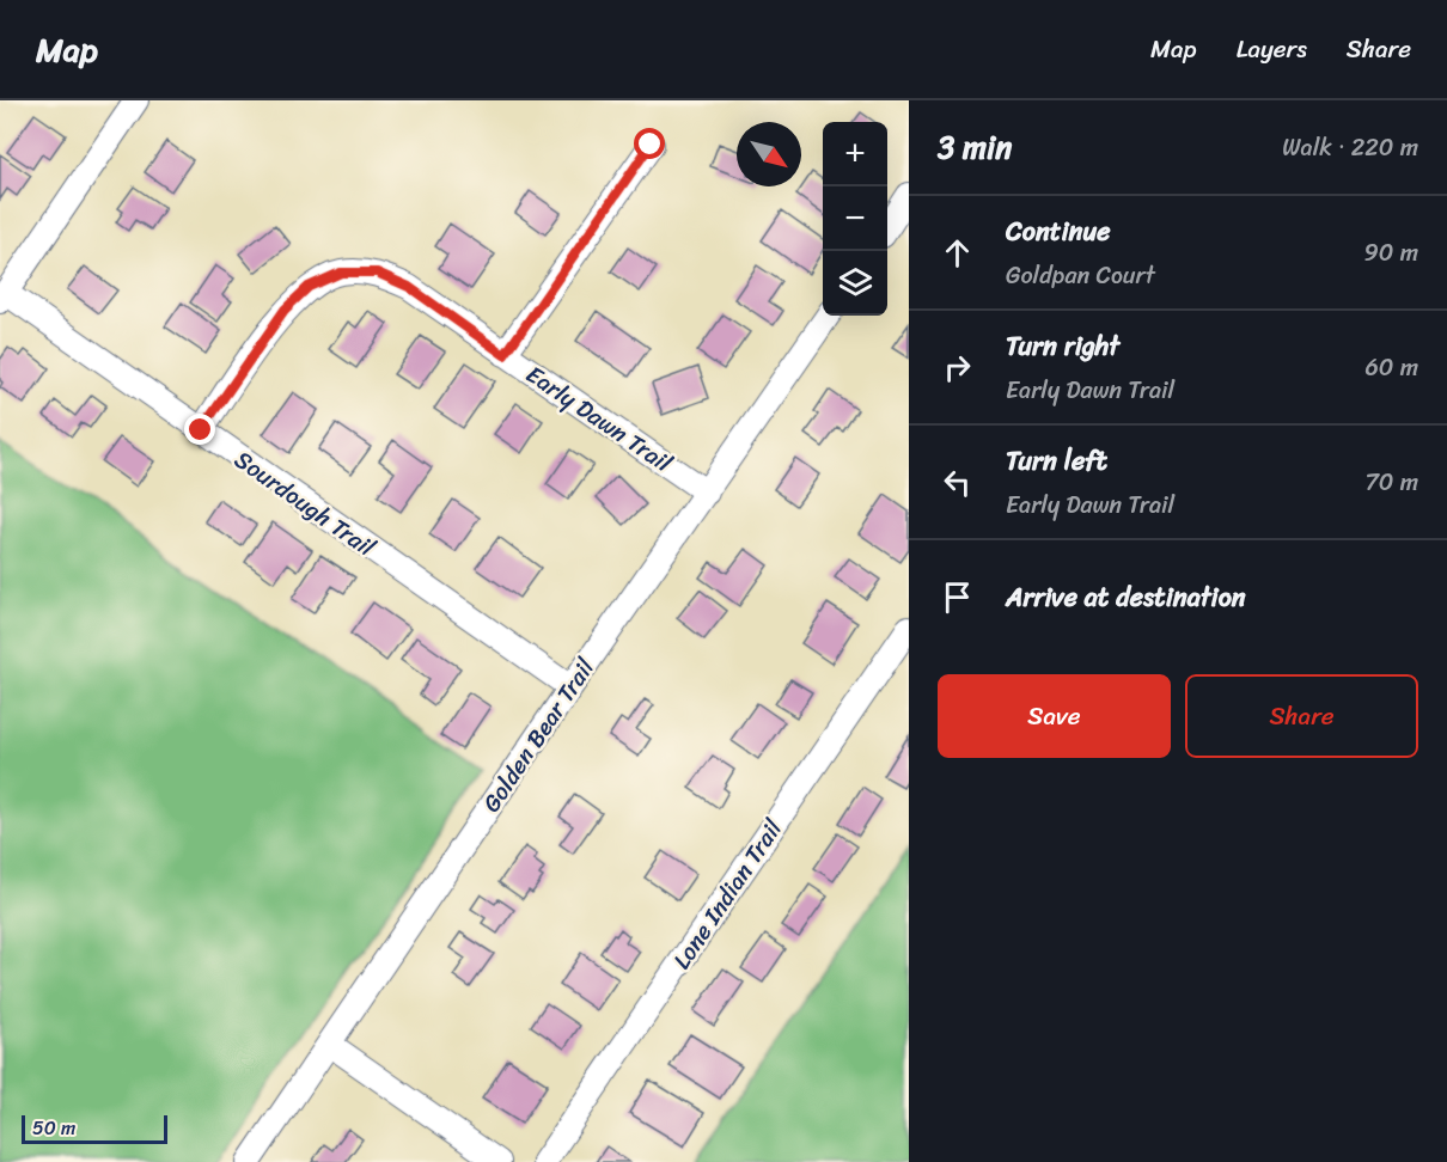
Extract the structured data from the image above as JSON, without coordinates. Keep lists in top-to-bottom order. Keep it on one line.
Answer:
{"streets":{"street":["Early Dawn Trail","Sourdough Trail","Golden Bear Trail","Lone Indian Trail"]},"crossings":[["Early Dawn Trail","Sourdough Trail"],["Early Dawn Trail","Golden Bear Trail"],["Sourdough Trail","Golden Bear Trail"]],"scale_bar":"50 m","north":"bottom right","page":{"header":"Map","nav":["Map","Layers","Share"],"heading":["3 min","Walk · 220 m"],"map_buttons":["+","−"],"list":[["Continue","Goldpan Court","90 m"],["Turn right","Early Dawn Trail","60 m"],["Turn left","Early Dawn Trail","70 m"],"Arrive at destination"],"buttons":["Save","Share"],"scale":"50 m"}}
